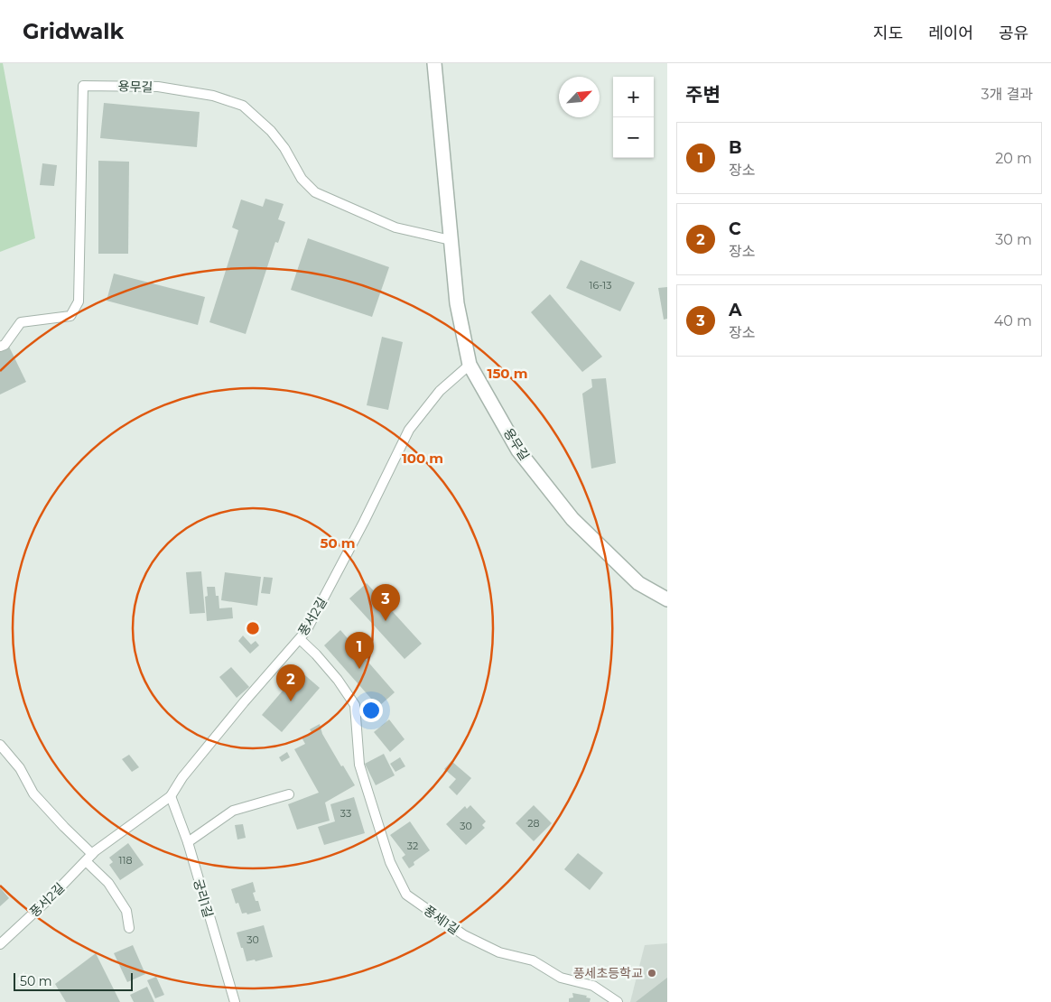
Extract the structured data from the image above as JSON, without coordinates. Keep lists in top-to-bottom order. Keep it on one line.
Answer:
{"streets":{"street":["용무길"],"lane":["풍서2길","궁리1길","풍세1길"]},"crossings":[["용무길","풍서2길"],["풍서2길","궁리1길"],["풍서2길","풍세1길"]],"places":["풍세초등학교"],"house_numbers":["16-13","33","28","30","32","118","30"],"scale_bar":"50 m","north":"top right","page":{"header":"Gridwalk","nav":["지도","레이어","공유"],"heading":["주변","3개 결과"],"map_buttons":["+","−"],"list":[{"mark":"1","name":"B","note":"장소","value":"20 m"},{"mark":"2","name":"C","note":"장소","value":"30 m"},{"mark":"3","name":"A","note":"장소","value":"40 m"}],"pins":["3","1","2"],"scale":"50 m"},"rings":["150 m","100 m","50 m"]}
